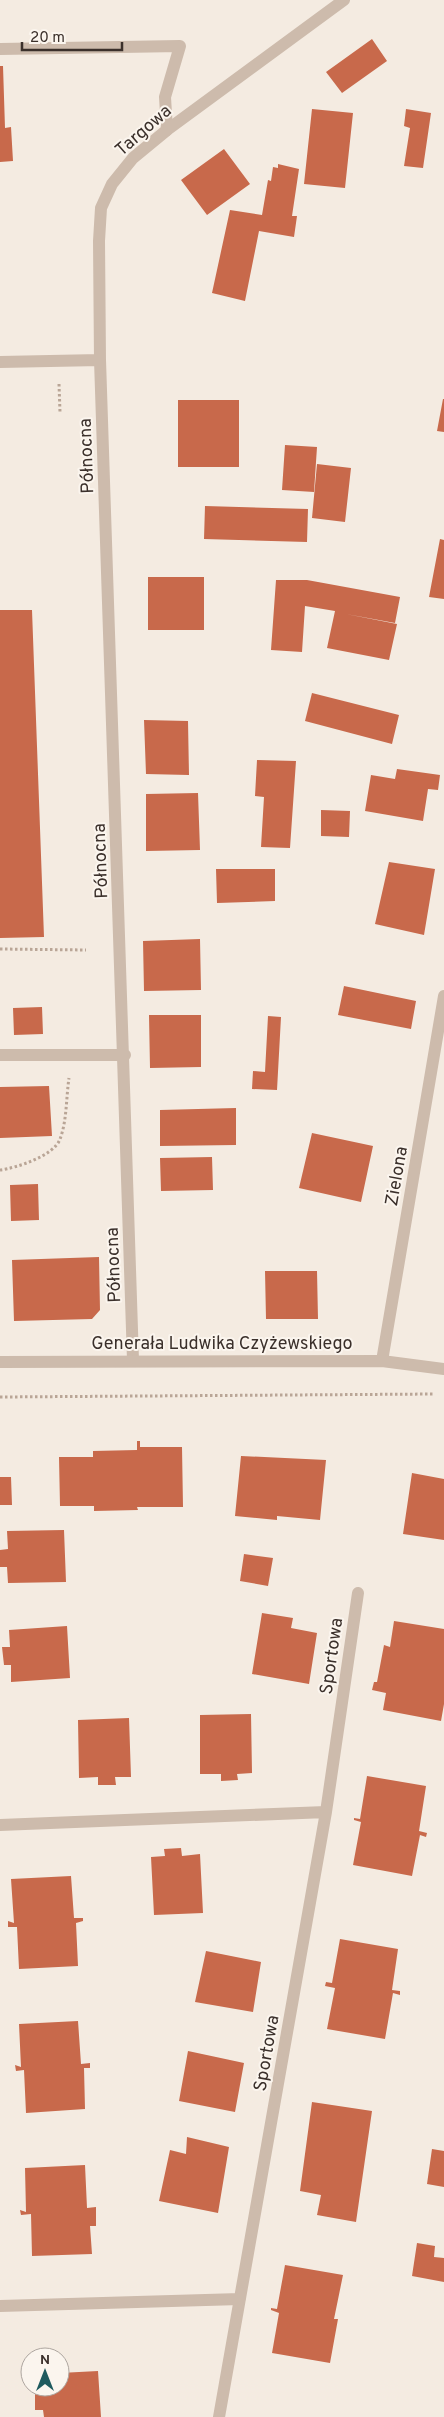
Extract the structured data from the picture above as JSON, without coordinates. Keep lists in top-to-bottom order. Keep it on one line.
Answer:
{"streets":{"street":["Targowa","Północna","Zielona","Generała Ludwika Czyżewskiego","Sportowa"]},"crossings":[["Targowa","Północna"],["Północna","Generała Ludwika Czyżewskiego"],["Zielona","Generała Ludwika Czyżewskiego"]],"scale_bar":"20 m","north":"top"}
